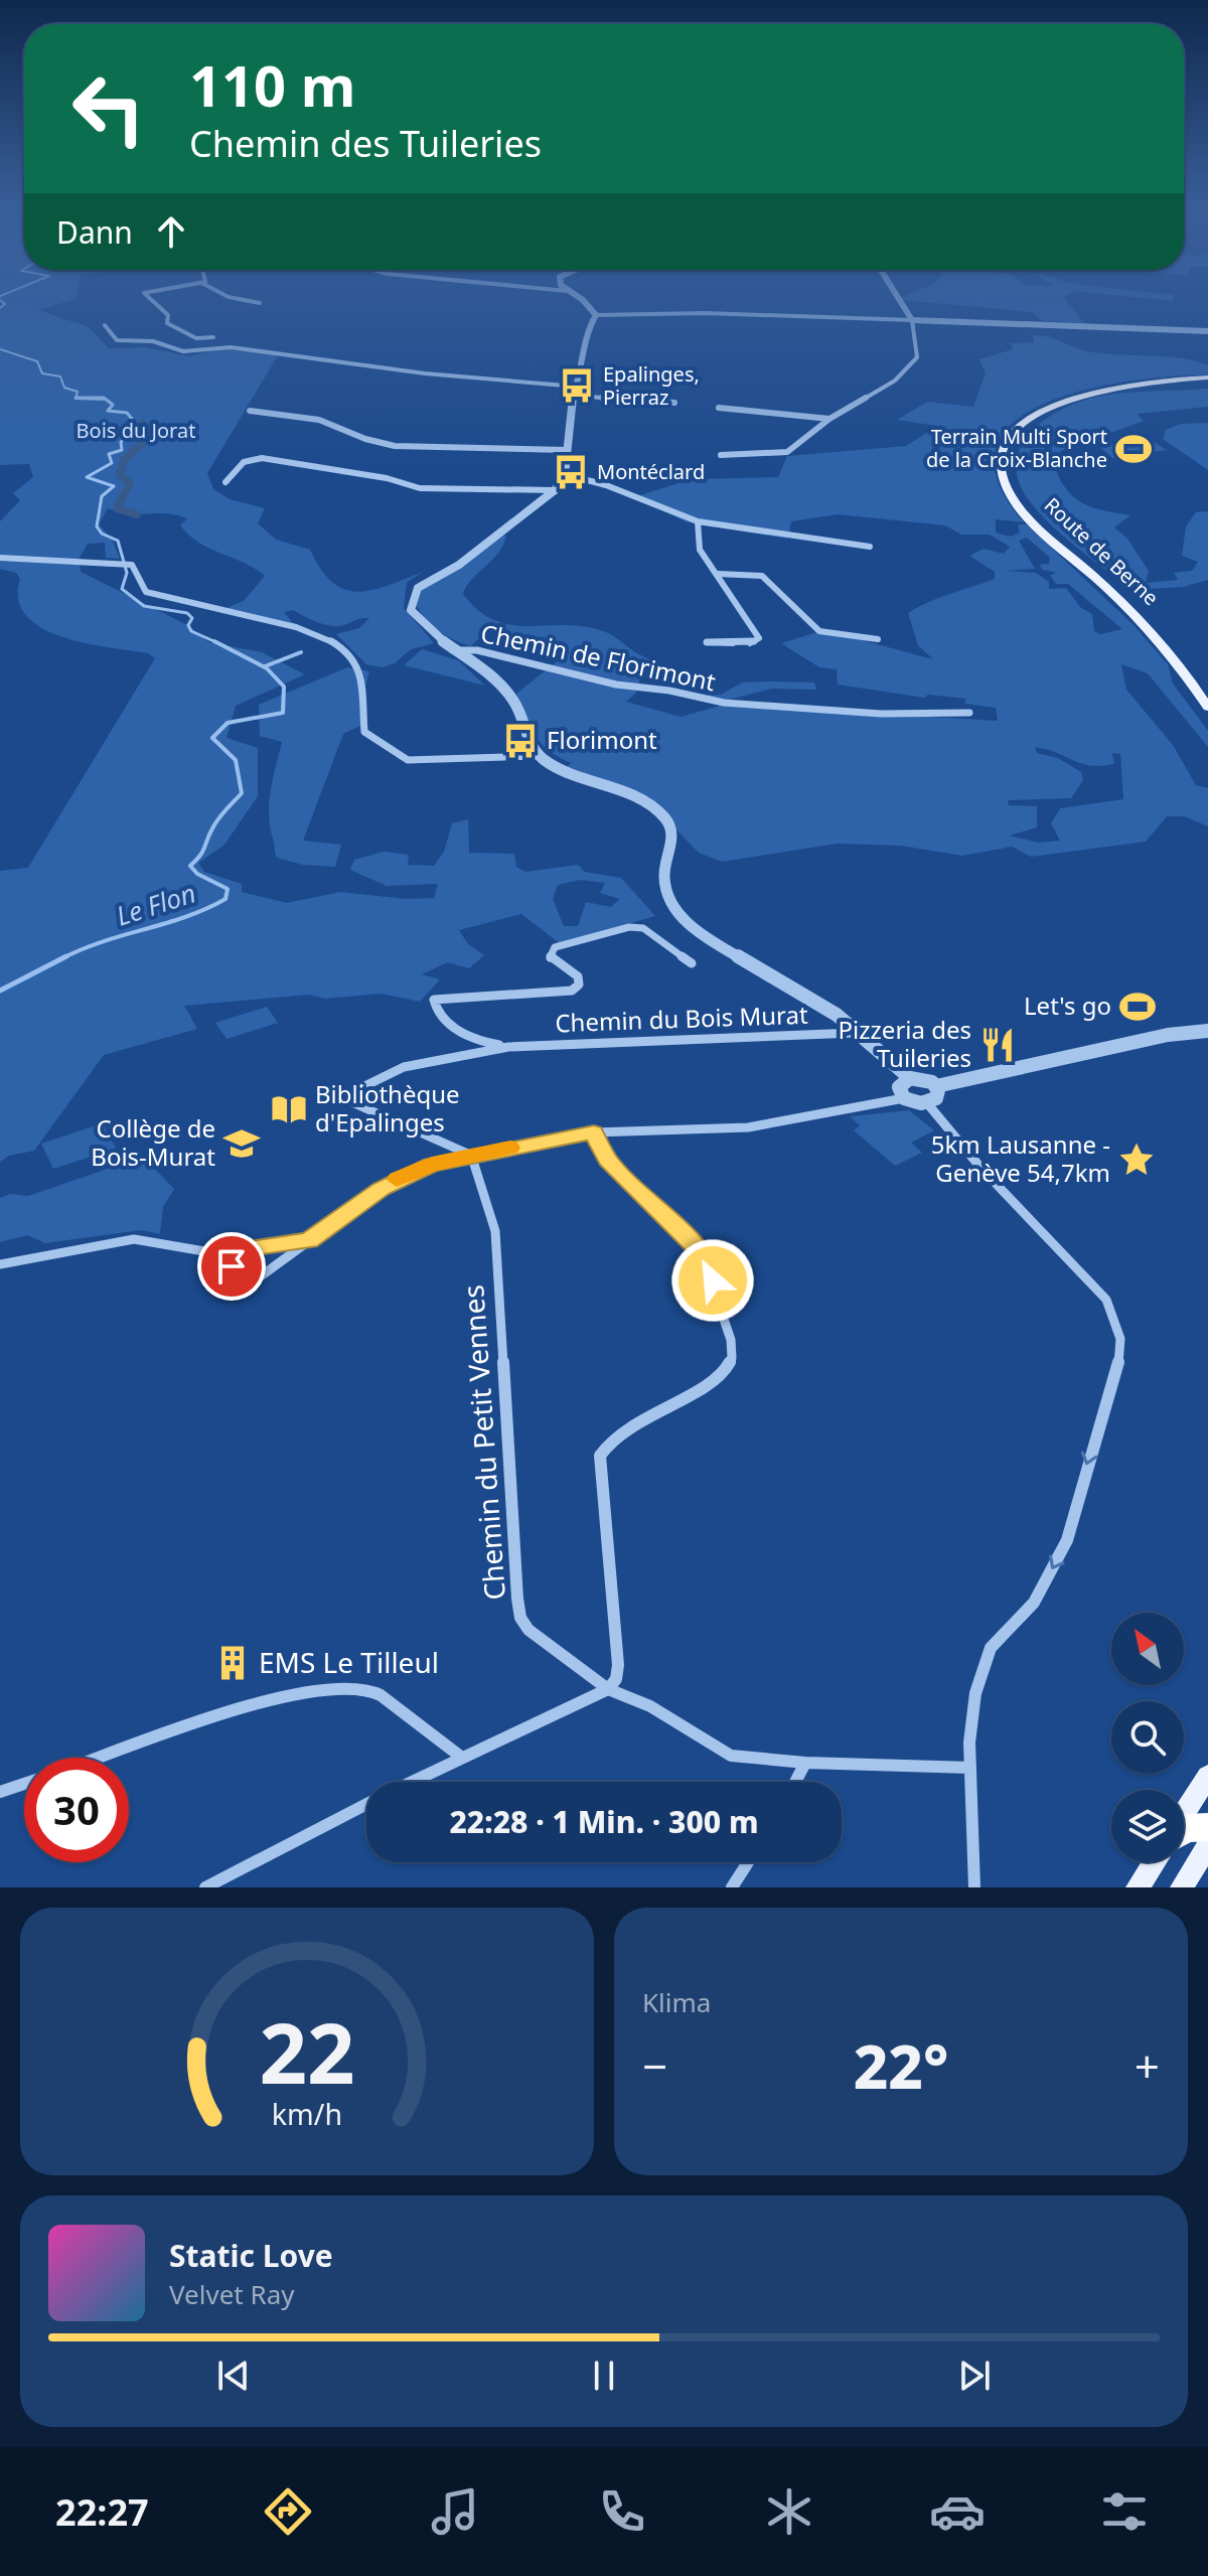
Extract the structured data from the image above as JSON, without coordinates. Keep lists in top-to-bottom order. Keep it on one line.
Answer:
{"streets":{"main road":["Route de Berne"],"street":["Chemin de Florimont","Chemin du Bois Murat","Chemin du Petit Vennes"]},"crossings":[["Chemin du Bois Murat","Chemin du Petit Vennes"]],"water":["Le Flon"],"parks":["Bois du Jorat"],"places":{"bus stop":["Epalinges, Pierraz","Montéclard","Florimont"],"sports":["Terrain Multi Sport de la Croix-Blanche","Let's go"],"restaurant":["Pizzeria des Tuileries"],"library":["Bibliothèque d'Epalinges"],"school or university":["Collège de Bois-Murat"],"place":["5km Lausanne - Genève 54,7km"],"building":["EMS Le Tilleul"]},"north":"top left","page":{"turn":["110 m","Chemin des Tuileries"],"then":"Dann","limit":"30","trip":"22:28 · 1 Min. · 300 m","tile":"Klima","heat":["−","22°","+"],"song":["Static Love","Velvet Ray"],"tabs":"22:27","gauge":["22","km/h"]}}
